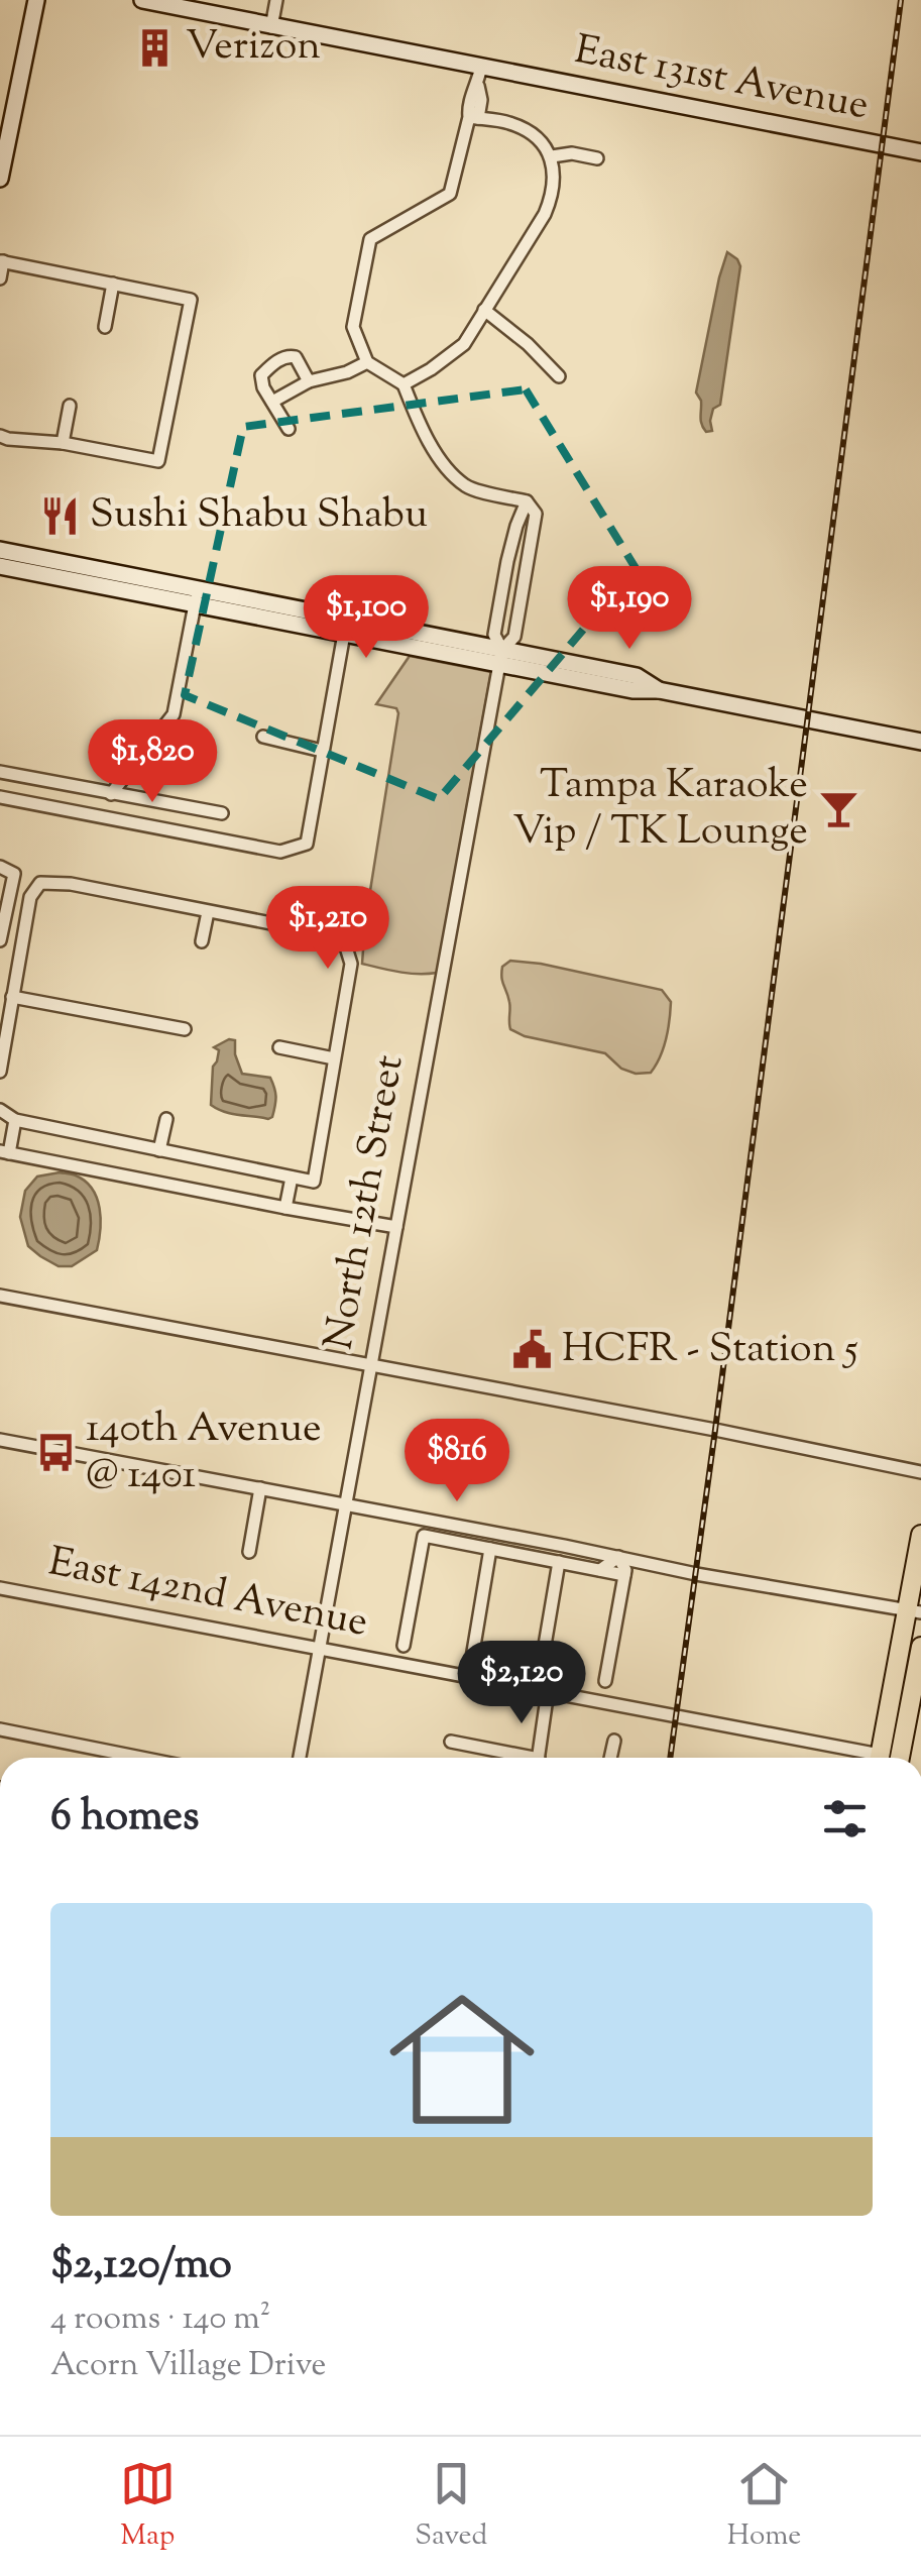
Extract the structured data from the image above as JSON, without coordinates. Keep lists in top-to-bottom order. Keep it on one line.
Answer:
{"streets":{"main road":["East 131st Avenue"],"street":["North 12th Street","East 142nd Avenue"]},"crossings":[["North 12th Street","East 142nd Avenue"]],"places":{"building":["Verizon"],"restaurant":["Sushi Shabu Shabu"],"bar":["Tampa Karaoke Vip / TK Lounge"],"public building":["HCFR - Station 5"],"bus stop":["140th Avenue @ 1401"]},"page":{"price":["$1,190","$1,100","$1,820","$1,210","$816","$2,120"],"heading":"6 homes","list":[{"name":"$2,120/mo","note":"4 rooms · 140 m² · Acorn Village Drive"}],"tabs":["Map","Saved","Home"]}}
